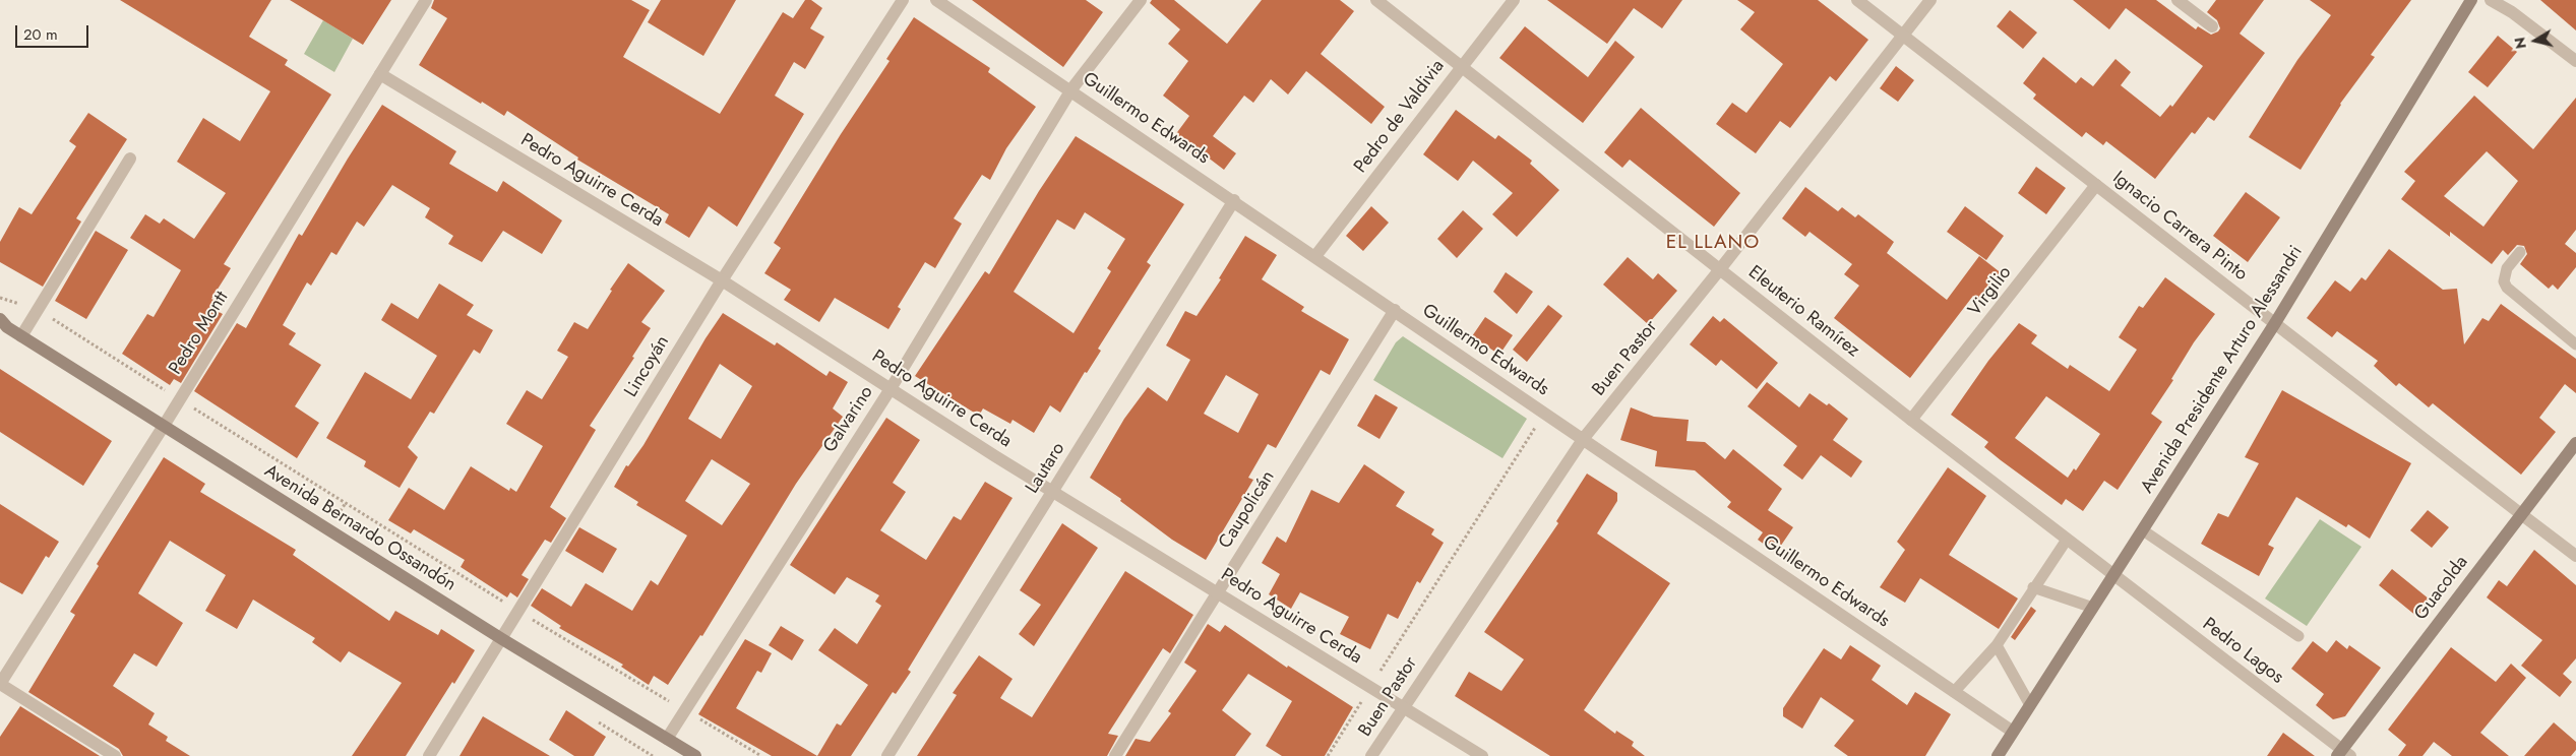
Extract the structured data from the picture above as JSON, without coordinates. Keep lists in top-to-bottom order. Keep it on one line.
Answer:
{"streets":{"main road":["Avenida Presidente Arturo Alessandri","Avenida Bernardo Ossandón","Guacolda"],"street":["Pedro de Valdivia","Guillermo Edwards","Pedro Aguirre Cerda","Ignacio Carrera Pinto","Virgilio","Eleuterio Ramírez","Pedro Montt","Buen Pastor","Lincoyán","Galvarino","Lautaro","Caupolicán","Pedro Lagos"]},"crossings":[["Pedro de Valdivia","Guillermo Edwards"],["Pedro de Valdivia","Eleuterio Ramírez"],["Guillermo Edwards","Buen Pastor"],["Guillermo Edwards","Avenida Presidente Arturo Alessandri"],["Guillermo Edwards","Galvarino"],["Guillermo Edwards","Lautaro"],["Guillermo Edwards","Caupolicán"],["Pedro Aguirre Cerda","Pedro Montt"],["Pedro Aguirre Cerda","Buen Pastor"],["Pedro Aguirre Cerda","Lincoyán"],["Pedro Aguirre Cerda","Galvarino"],["Pedro Aguirre Cerda","Lautaro"],["Pedro Aguirre Cerda","Caupolicán"],["Ignacio Carrera Pinto","Virgilio"],["Ignacio Carrera Pinto","Buen Pastor"],["Ignacio Carrera Pinto","Avenida Presidente Arturo Alessandri"],["Ignacio Carrera Pinto","Guacolda"],["Virgilio","Eleuterio Ramírez"],["Eleuterio Ramírez","Buen Pastor"],["Eleuterio Ramírez","Avenida Presidente Arturo Alessandri"],["Eleuterio Ramírez","Pedro Lagos"],["Pedro Montt","Avenida Bernardo Ossandón"],["Lincoyán","Avenida Bernardo Ossandón"],["Avenida Presidente Arturo Alessandri","Pedro Lagos"],["Galvarino","Avenida Bernardo Ossandón"],["Guacolda","Pedro Lagos"]],"districts":["EL LLANO"],"scale_bar":"20 m","north":"left"}
